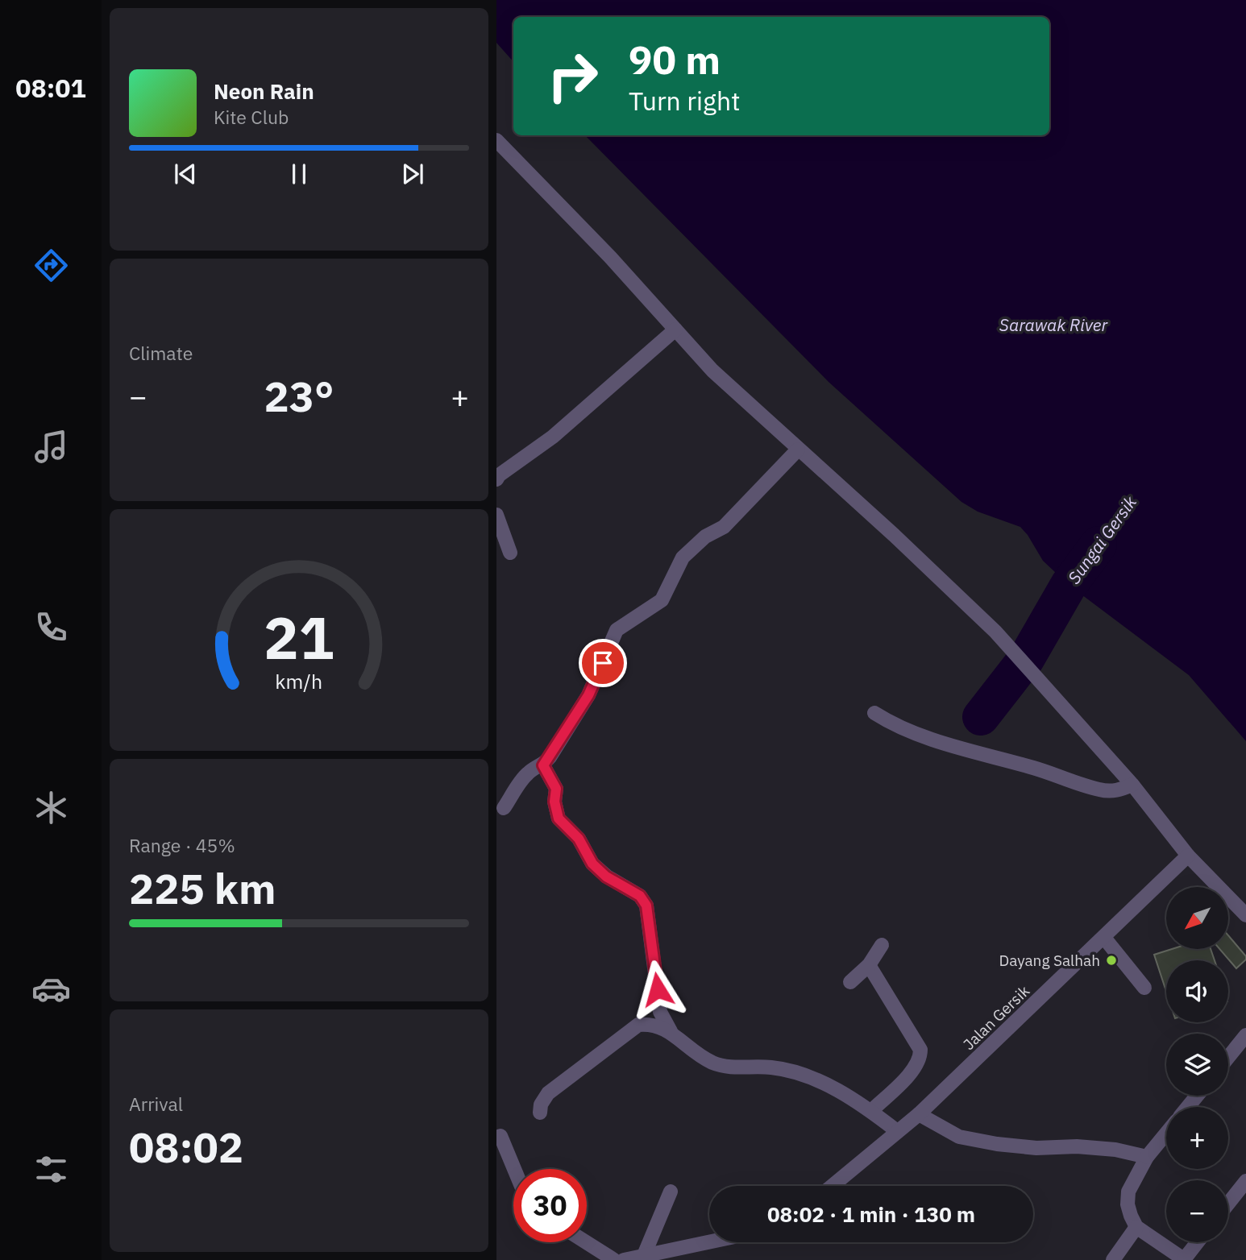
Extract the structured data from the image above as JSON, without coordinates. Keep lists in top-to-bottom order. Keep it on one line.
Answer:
{"streets":{"street":["Jalan Gersik"]},"water":["Sarawak River","Sungai Gersik"],"places":["Dayang Salhah"],"north":"bottom left","page":{"tabs":"08:01","turn":["90 m","Turn right"],"song":["Neon Rain","Kite Club"],"tile":["Climate",["Range · 45%","225 km"],["Arrival","08:02"]],"heat":["−","23°","+"],"map_buttons":["+","−"],"limit":"30","trip":"08:02 · 1 min · 130 m","gauge":["21","km/h"]}}
